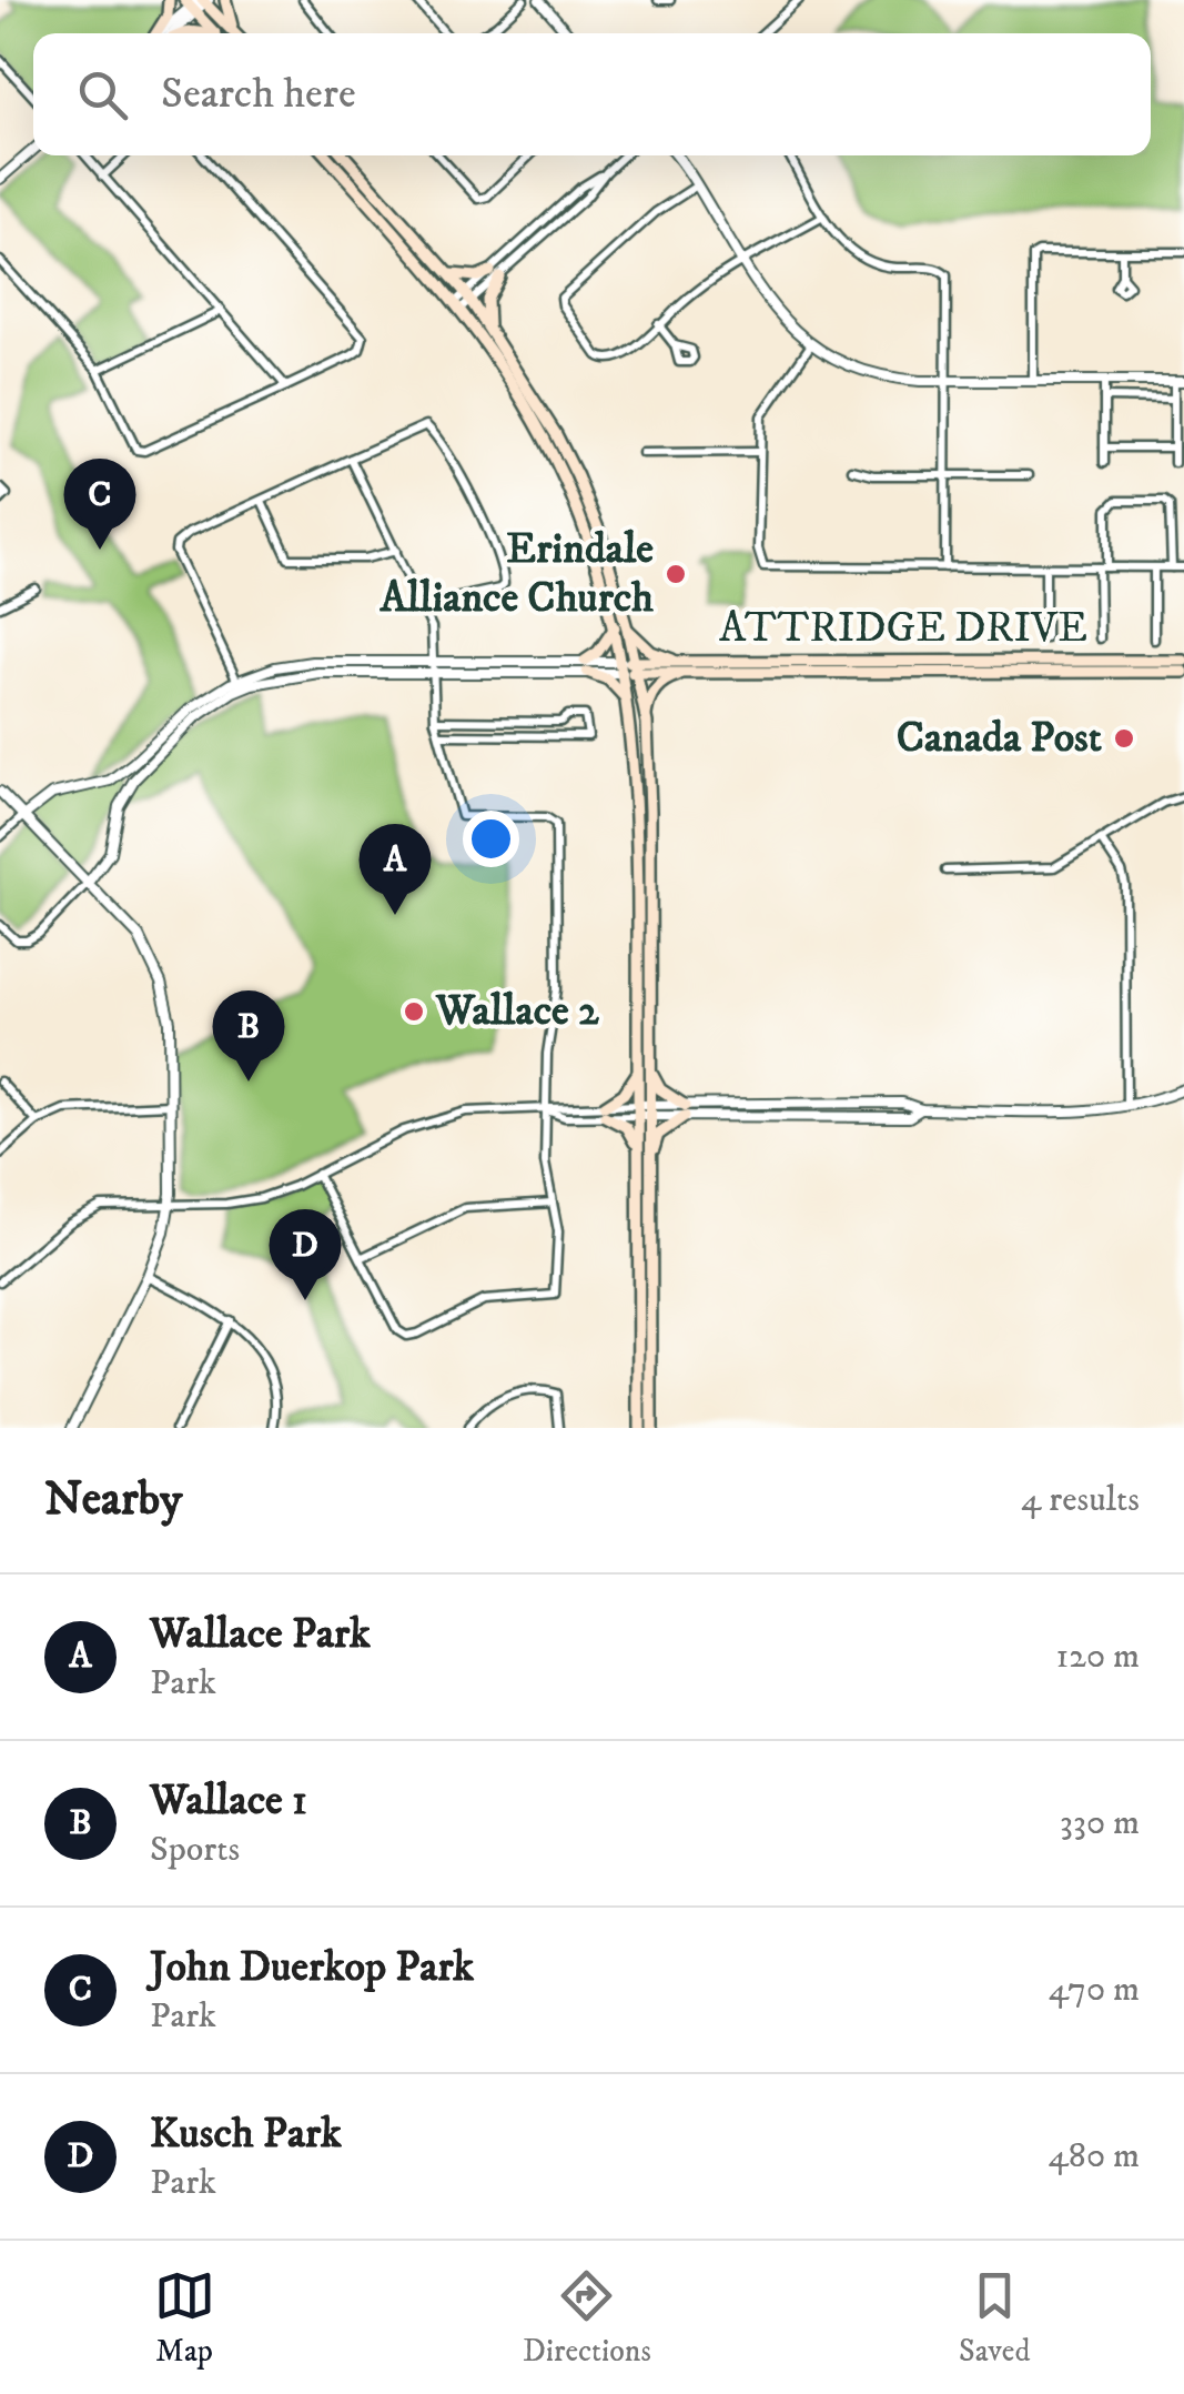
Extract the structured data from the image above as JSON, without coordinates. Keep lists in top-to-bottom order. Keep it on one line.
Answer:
{"streets":{"main road":["ATTRIDGE DRIVE"]},"places":["Erindale Alliance Church","Canada Post","Wallace 2"],"page":{"search":"Search here","pins":["C","A","B","D"],"heading":["Nearby","4 results"],"list":[{"mark":"A","name":"Wallace Park","note":"Park","value":"120 m"},{"mark":"B","name":"Wallace 1","note":"Sports","value":"330 m"},{"mark":"C","name":"John Duerkop Park","note":"Park","value":"470 m"},{"mark":"D","name":"Kusch Park","note":"Park","value":"480 m"}],"nav":["Map","Directions","Saved"]}}
